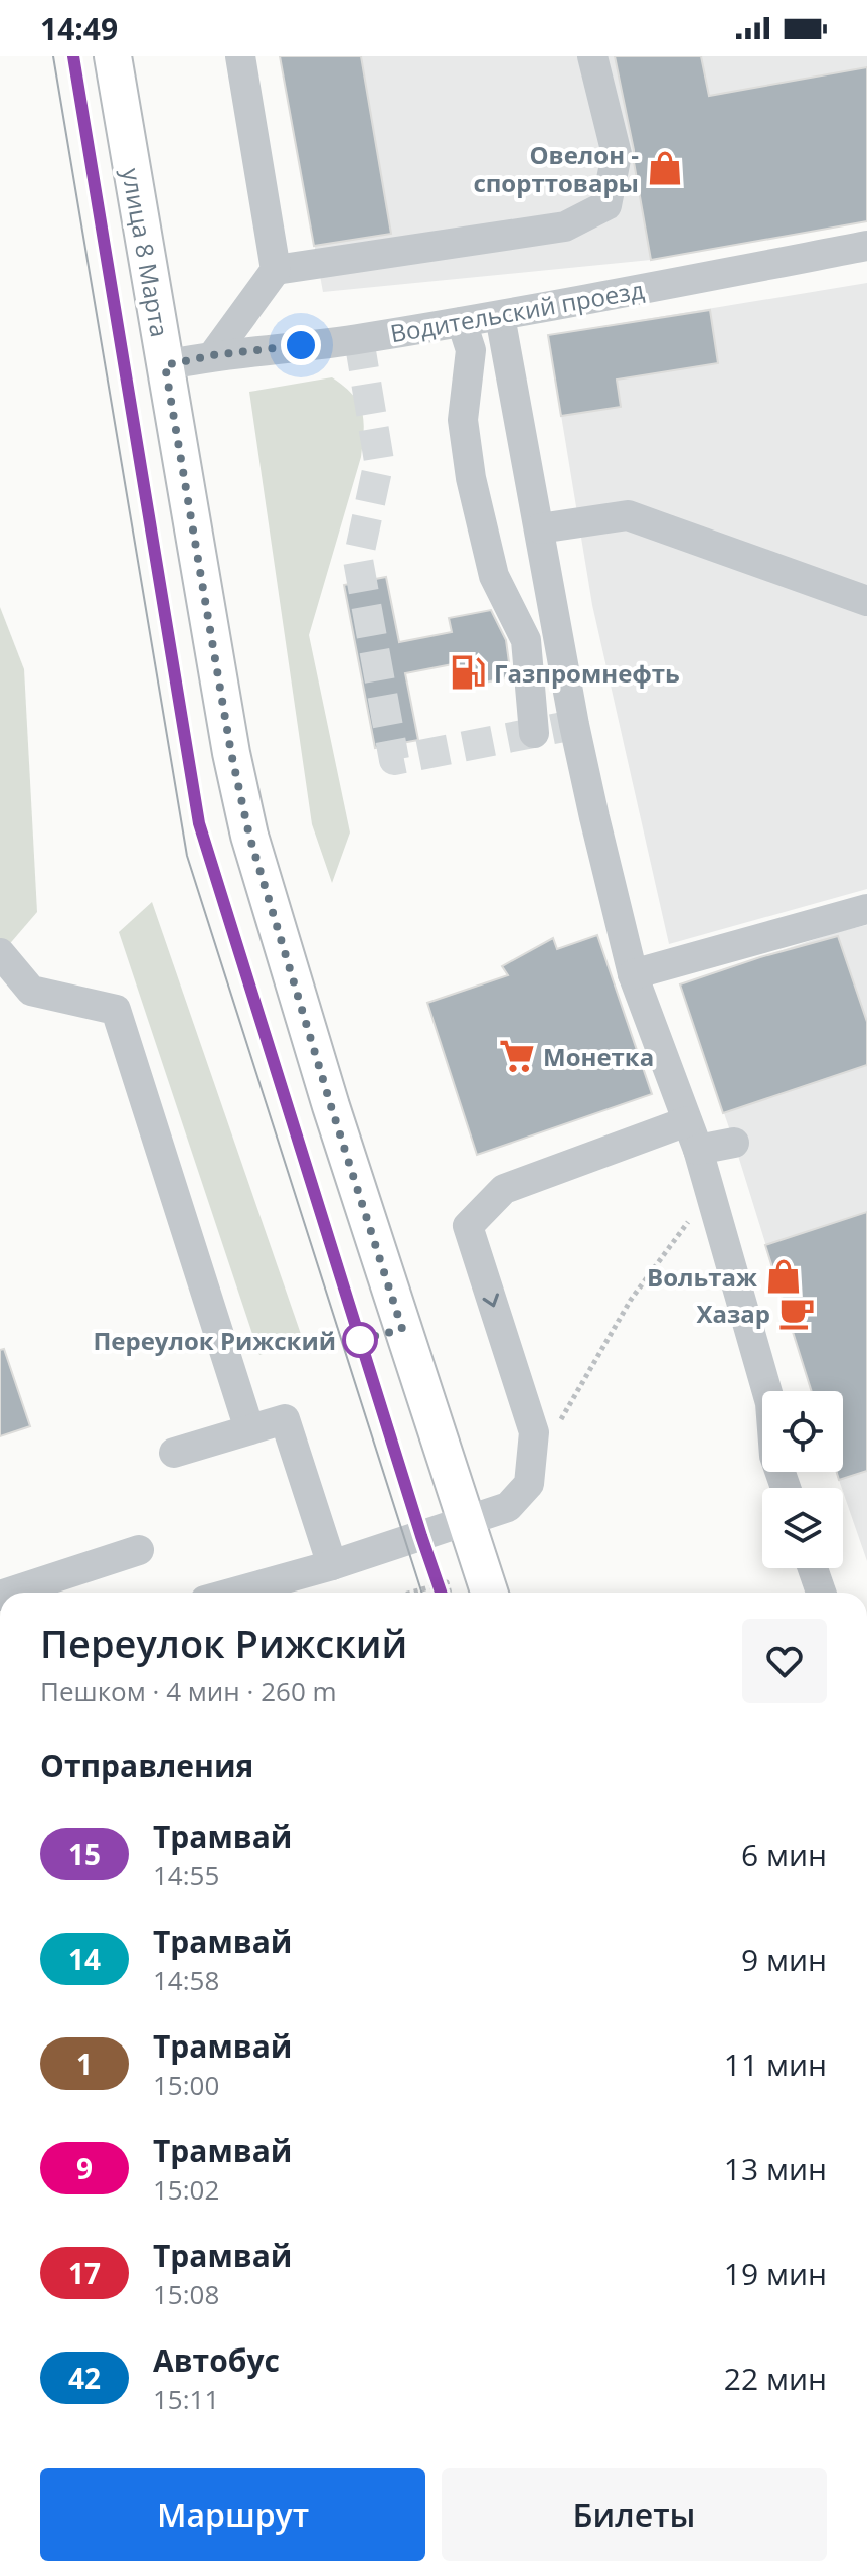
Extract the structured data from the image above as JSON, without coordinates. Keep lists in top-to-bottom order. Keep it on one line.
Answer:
{"streets":{"main road":["улица 8 Марта"],"street":["Водительский проезд"]},"crossings":[["улица 8 Марта","Водительский проезд"]],"places":{"shop":["Овелон - спорттовары","Вольтаж"],"fuel station":["Газпромнефть"],"supermarket":["Монетка"],"cafe":["Хазар"],"other":["Переулок Рижский"]},"lines":["tram line 15"],"page":{"status":"14:49","heading":[["Переулок Рижский","Пешком · 4 мин · 260 m"],"Отправления"],"list":[{"mark":"15","name":"Трамвай","note":"14:55","value":"6 мин"},{"mark":"14","name":"Трамвай","note":"14:58","value":"9 мин"},{"mark":"1","name":"Трамвай","note":"15:00","value":"11 мин"},{"mark":"9","name":"Трамвай","note":"15:02","value":"13 мин"},{"mark":"17","name":"Трамвай","note":"15:08","value":"19 мин"},{"mark":"42","name":"Автобус","note":"15:11","value":"22 мин"}],"buttons":["Маршрут","Билеты"]}}
